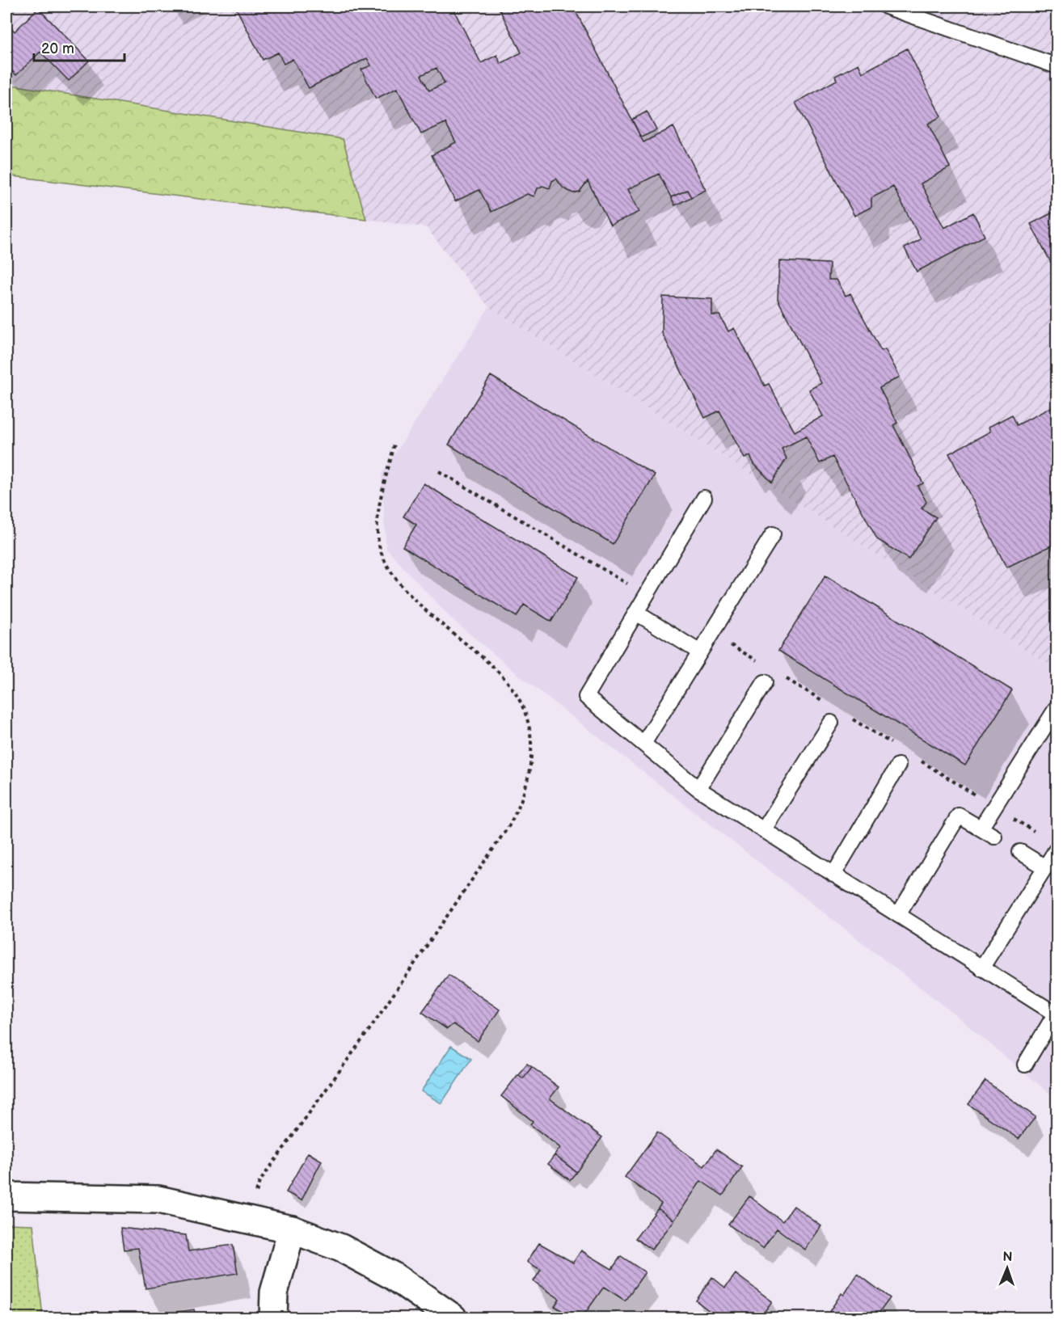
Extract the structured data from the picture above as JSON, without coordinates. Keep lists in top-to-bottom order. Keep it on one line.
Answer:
{"scale_bar":"20 m","north":"top"}
